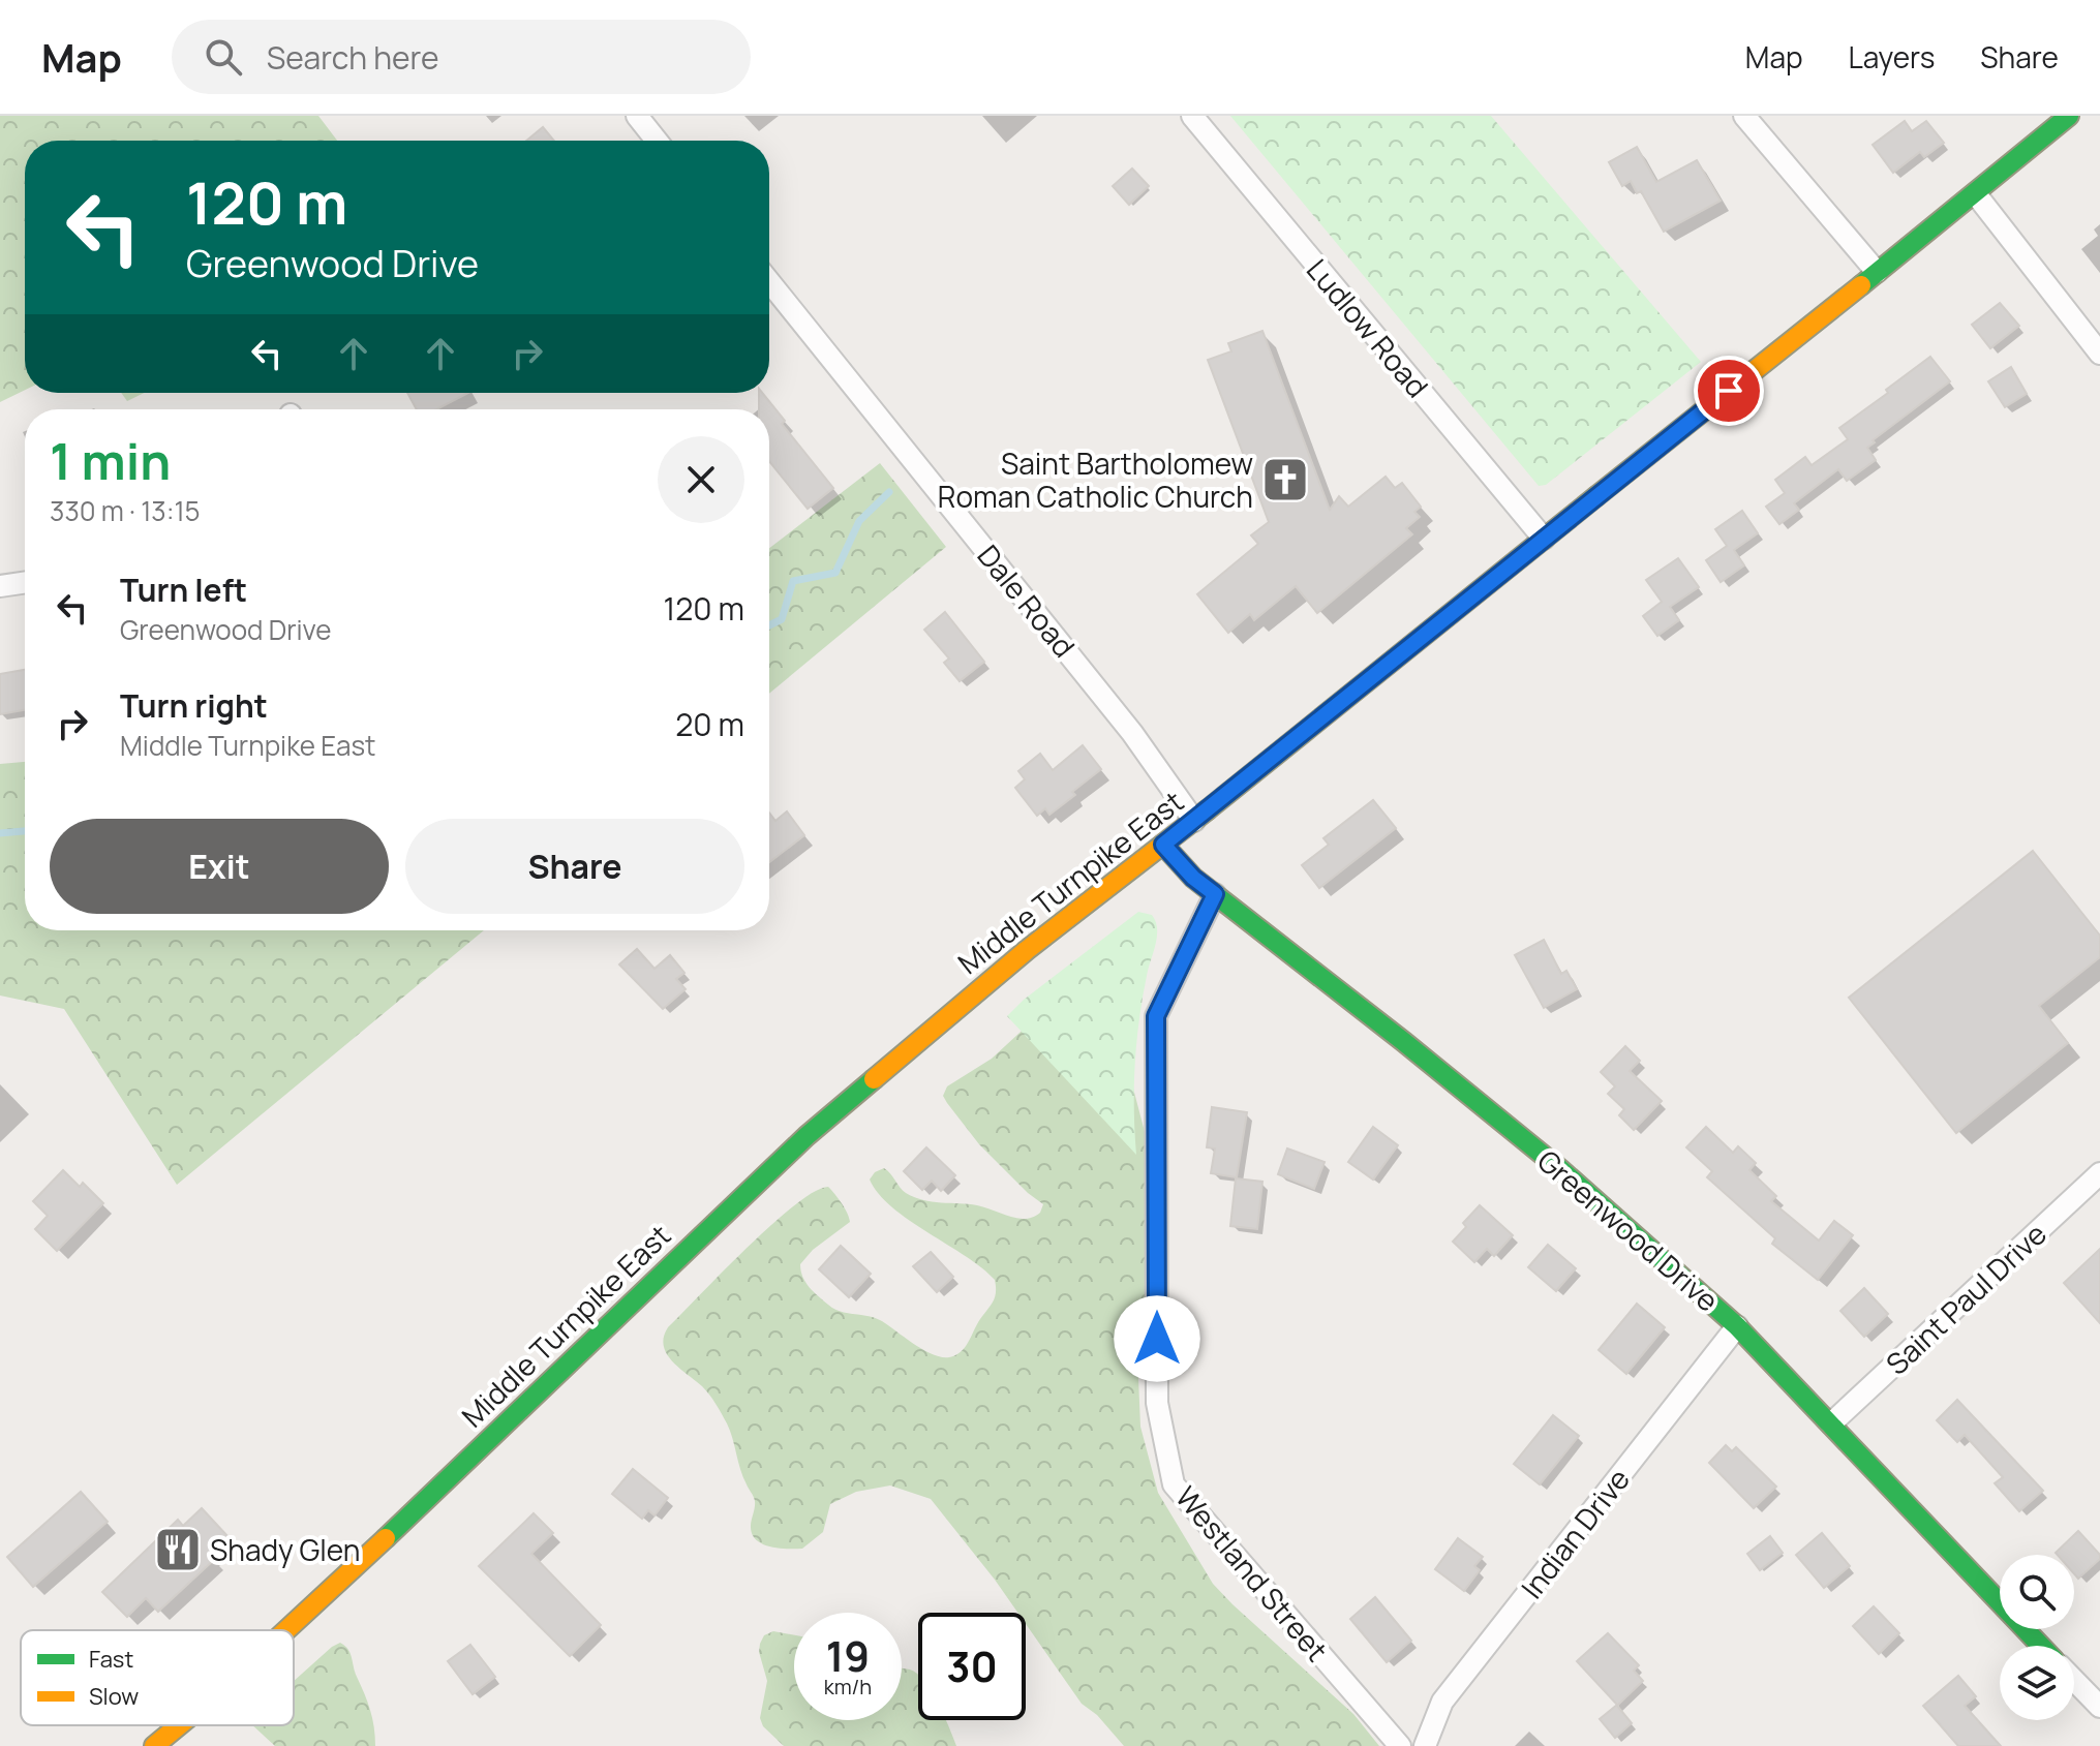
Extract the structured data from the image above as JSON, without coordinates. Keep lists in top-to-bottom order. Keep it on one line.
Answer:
{"streets":{"main road":["Middle Turnpike East","Greenwood Drive"],"street":["Ludlow Road","Dale Road","Saint Paul Drive","Indian Drive","Westland Street"]},"crossings":[["Ludlow Road","Middle Turnpike East"],["Dale Road","Middle Turnpike East"],["Middle Turnpike East","Greenwood Drive"],["Greenwood Drive","Saint Paul Drive"],["Greenwood Drive","Indian Drive"],["Greenwood Drive","Westland Street"]],"places":{"church":["Saint Bartholomew Roman Catholic Church"],"restaurant":["Shady Glen"]},"legend":["Fast","Slow"],"page":{"header":"Map","search":"Search here","nav":["Map","Layers","Share"],"turn":["120 m","Greenwood Drive"],"heading":["1 min","330 m · 13:15"],"list":[{"name":"Turn left","note":"Greenwood Drive","value":"120 m"},{"name":"Turn right","note":"Middle Turnpike East","value":"20 m"}],"buttons":["Exit","Share"],"speed":"19 km/h","limit":"30"}}
